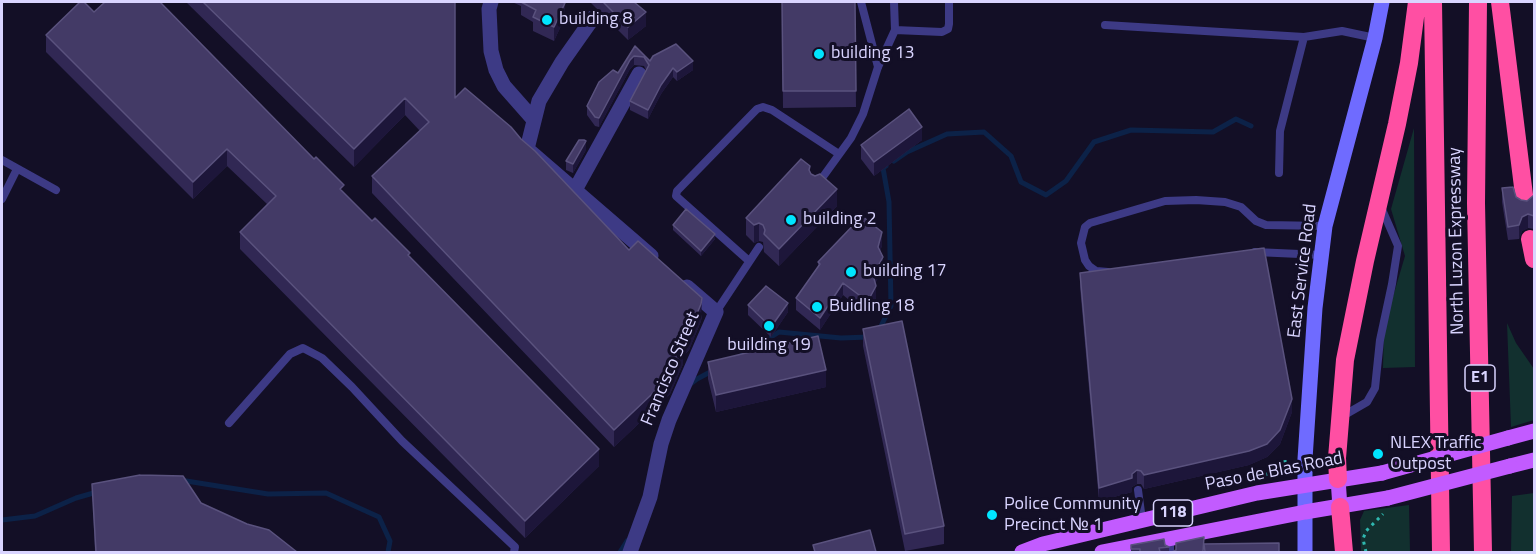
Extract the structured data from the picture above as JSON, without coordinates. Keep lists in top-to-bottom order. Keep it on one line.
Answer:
{"streets":{"highway":["North Luzon Expressway","E1"],"main road":["East Service Road","Paso de Blas Road","118"],"street":["Francisco Street"]},"crossings":[["East Service Road","Paso de Blas Road"],["East Service Road","118"]],"places":["building 8","building 13","building 2","building 17","Buidling 18","building 19","NLEX Traffic Outpost","Police Community Precinct № 1"]}
